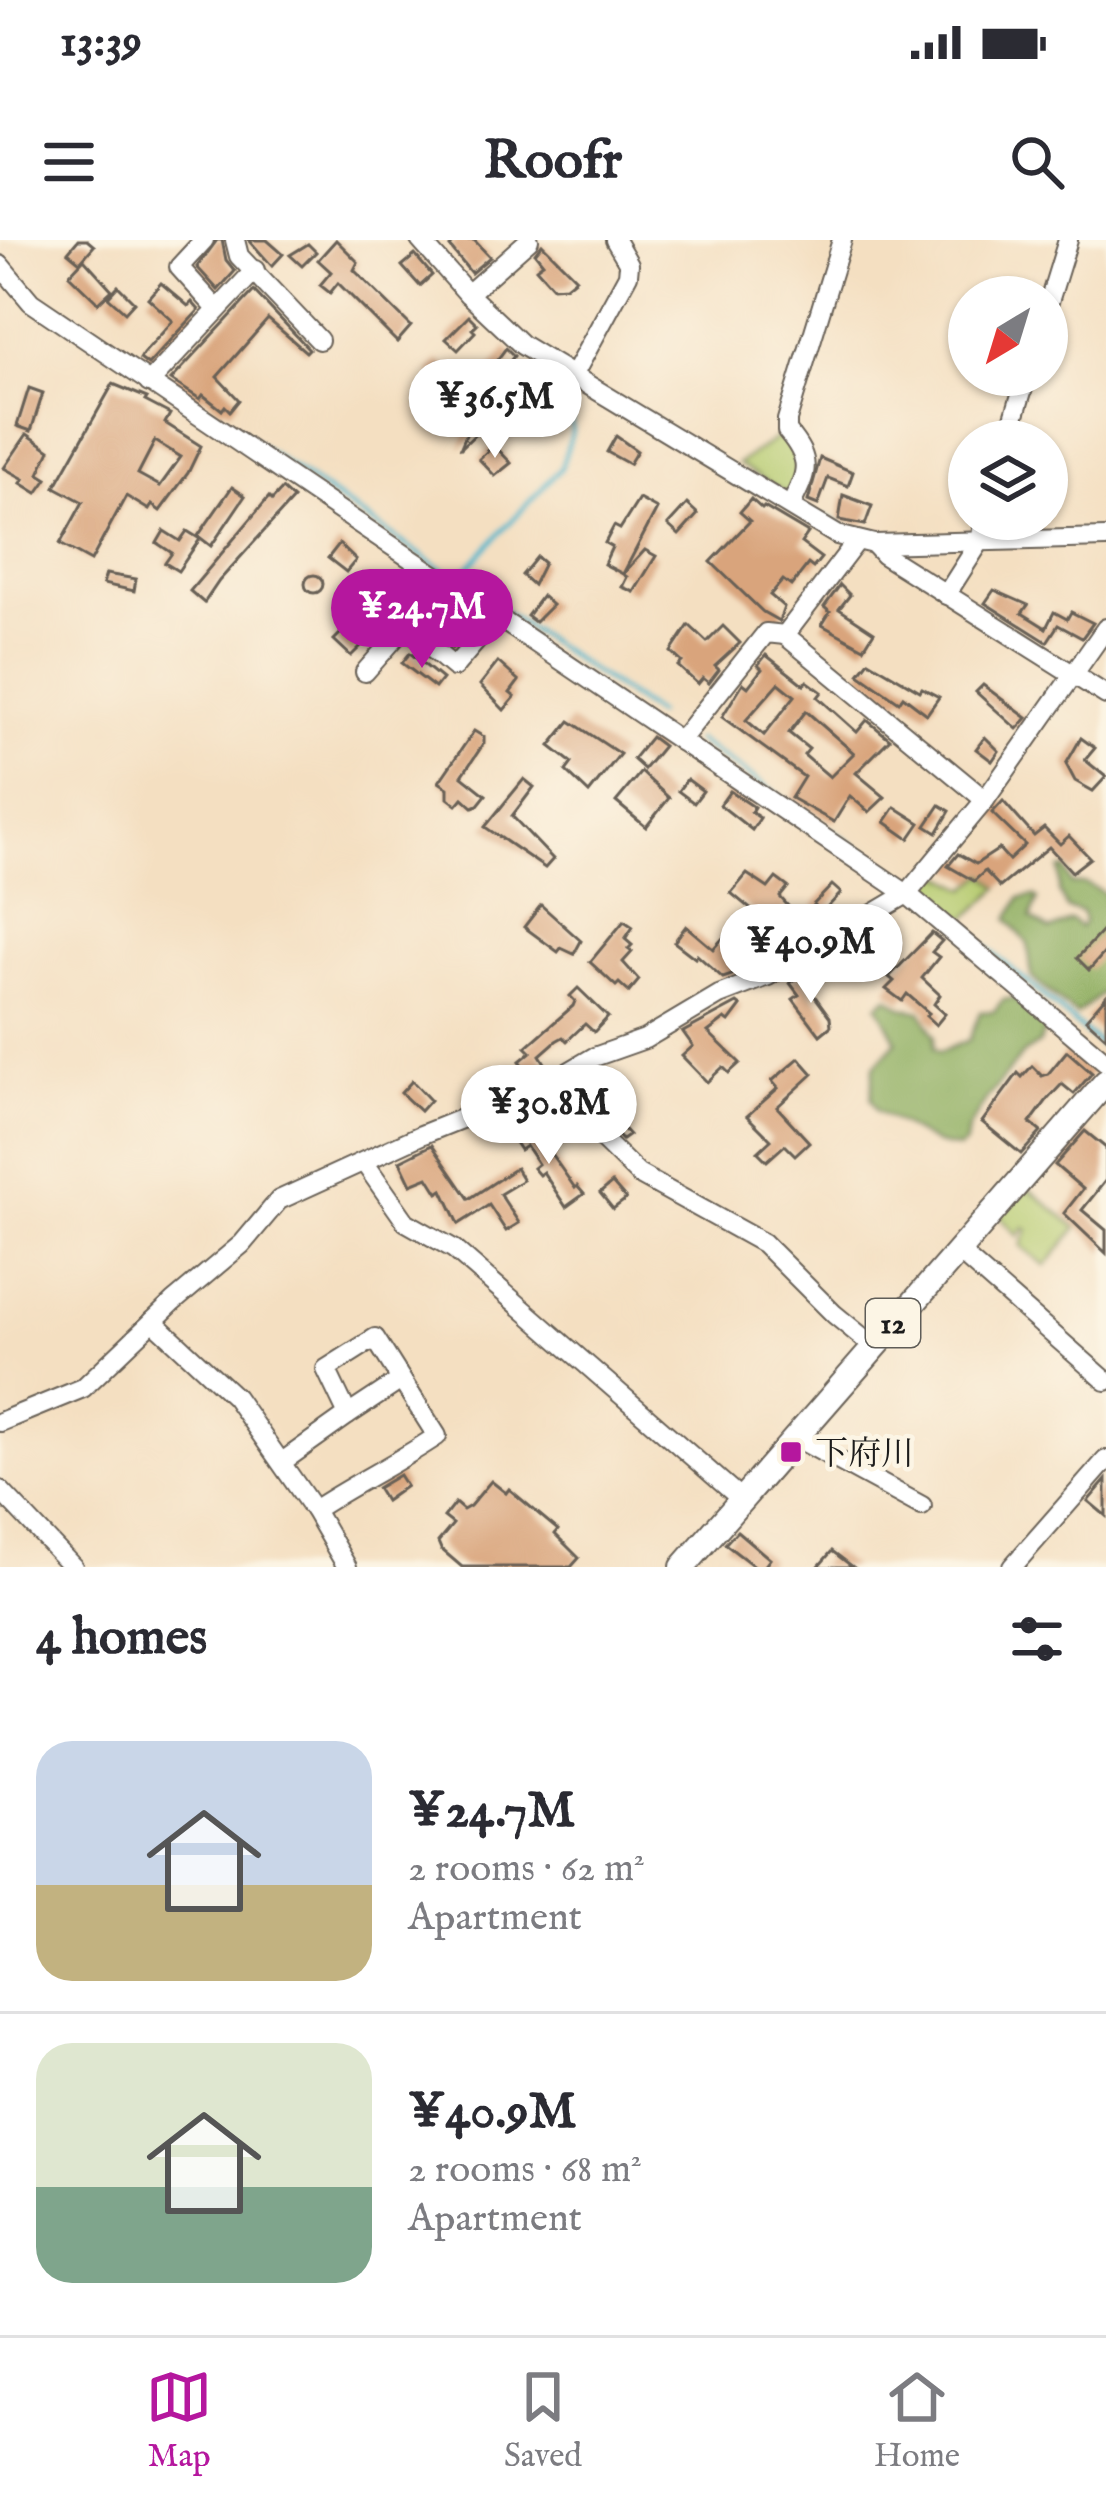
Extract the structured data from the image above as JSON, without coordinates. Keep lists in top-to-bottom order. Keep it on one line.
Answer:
{"streets":{"main road":["12"]},"places":{"transit":["下府川"]},"north":"bottom left","page":{"status":"13:39","header":"Roofr","price":["¥36.5M","¥24.7M","¥40.9M","¥30.8M"],"heading":"4 homes","list":[{"name":"¥24.7M","note":"2 rooms · 62 m² · Apartment"},{"name":"¥40.9M","note":"2 rooms · 68 m² · Apartment"}],"tabs":["Map","Saved","Home"]}}
